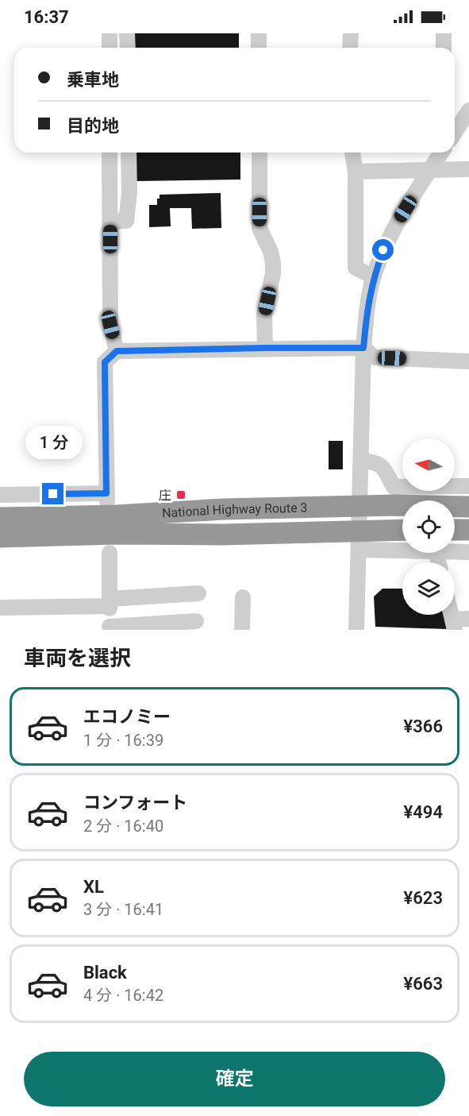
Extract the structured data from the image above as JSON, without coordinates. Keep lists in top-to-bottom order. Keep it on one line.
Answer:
{"streets":{"highway":["National Highway Route 3"]},"places":{"transit":["庄"]},"north":"left","page":{"status":"16:37","banner":["乗車地","目的地"],"bubble":"1 分","heading":"車両を選択","list":[{"name":"エコノミー","note":"1 分 · 16:39","value":"¥366"},{"name":"コンフォート","note":"2 分 · 16:40","value":"¥494"},{"name":"XL","note":"3 分 · 16:41","value":"¥623"},{"name":"Black","note":"4 分 · 16:42","value":"¥663"}],"buttons":"確定"}}
